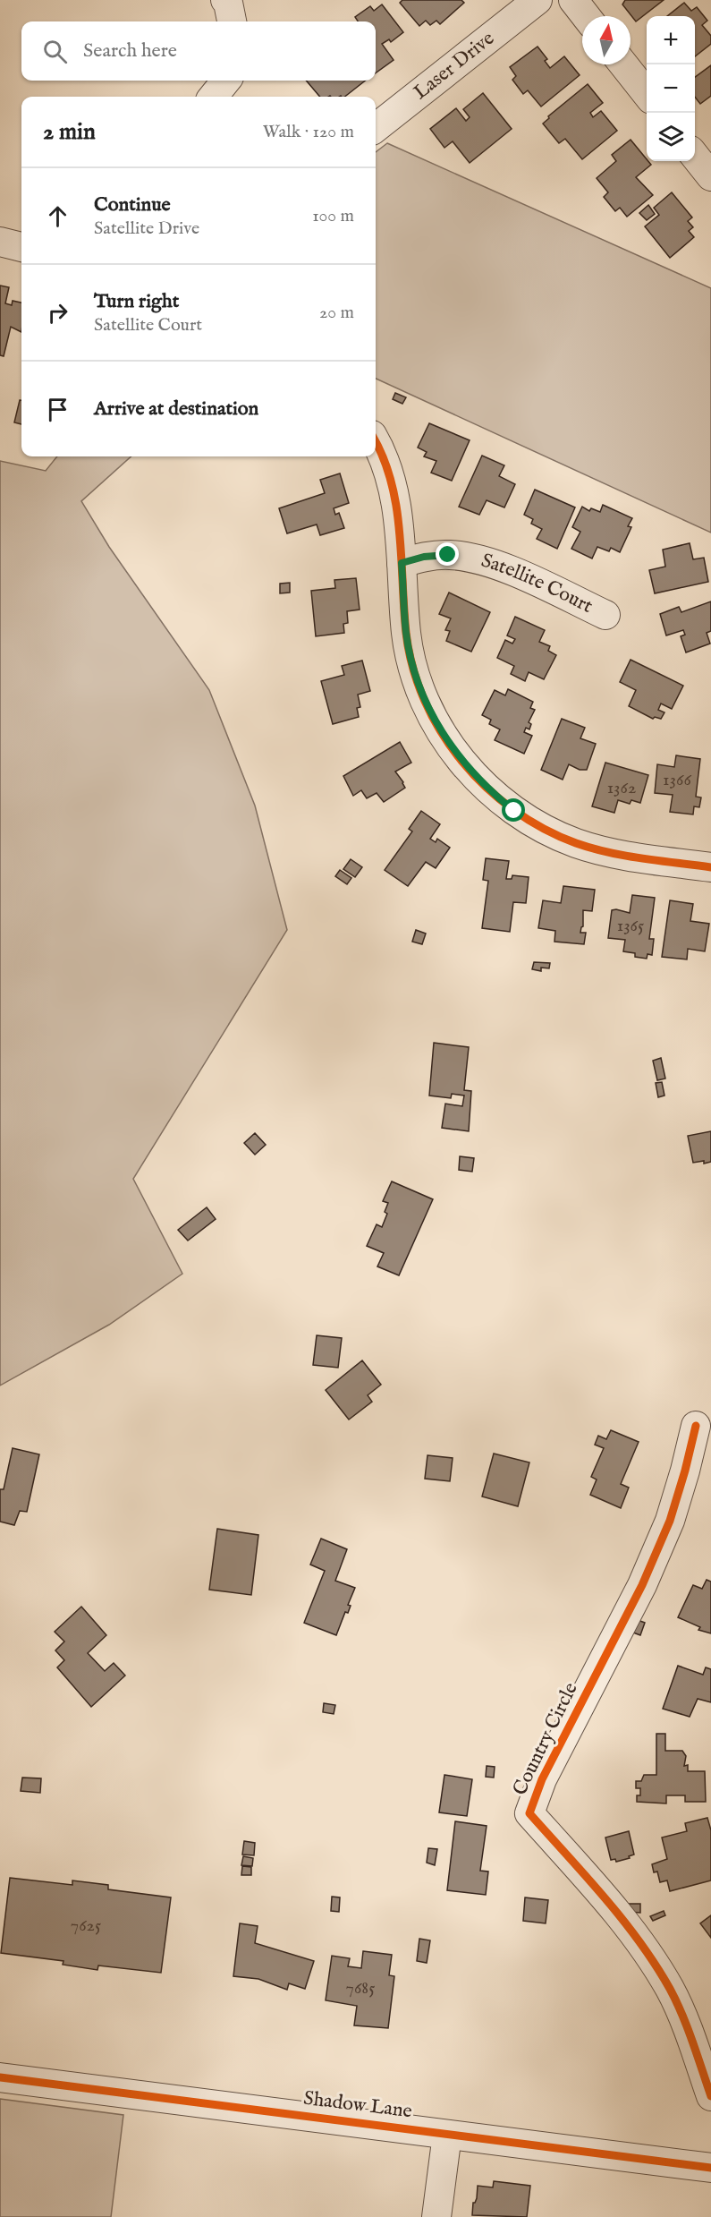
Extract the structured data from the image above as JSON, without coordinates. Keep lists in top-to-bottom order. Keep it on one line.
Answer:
{"streets":{"street":["Laser Drive","Satellite Court","Country Circle","Shadow Lane"]},"house_numbers":["1366","1362","1365","7625","7685"],"north":"top","page":{"map_buttons":["+","−"],"search":"Search here","heading":["2 min","Walk · 120 m"],"list":[["Continue","Satellite Drive","100 m"],["Turn right","Satellite Court","20 m"],"Arrive at destination"]}}
